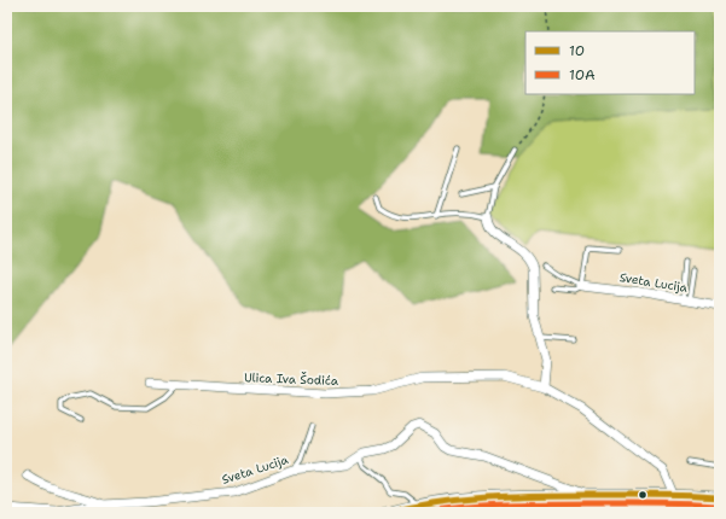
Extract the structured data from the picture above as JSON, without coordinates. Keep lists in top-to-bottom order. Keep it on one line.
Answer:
{"streets":{"street":["Sveta Lucija","Ulica Iva Šodića"]},"crossings":[["Sveta Lucija","Ulica Iva Šodića"]],"lines":["transit line 10","transit line 10A"],"legend":["10","10A"]}
